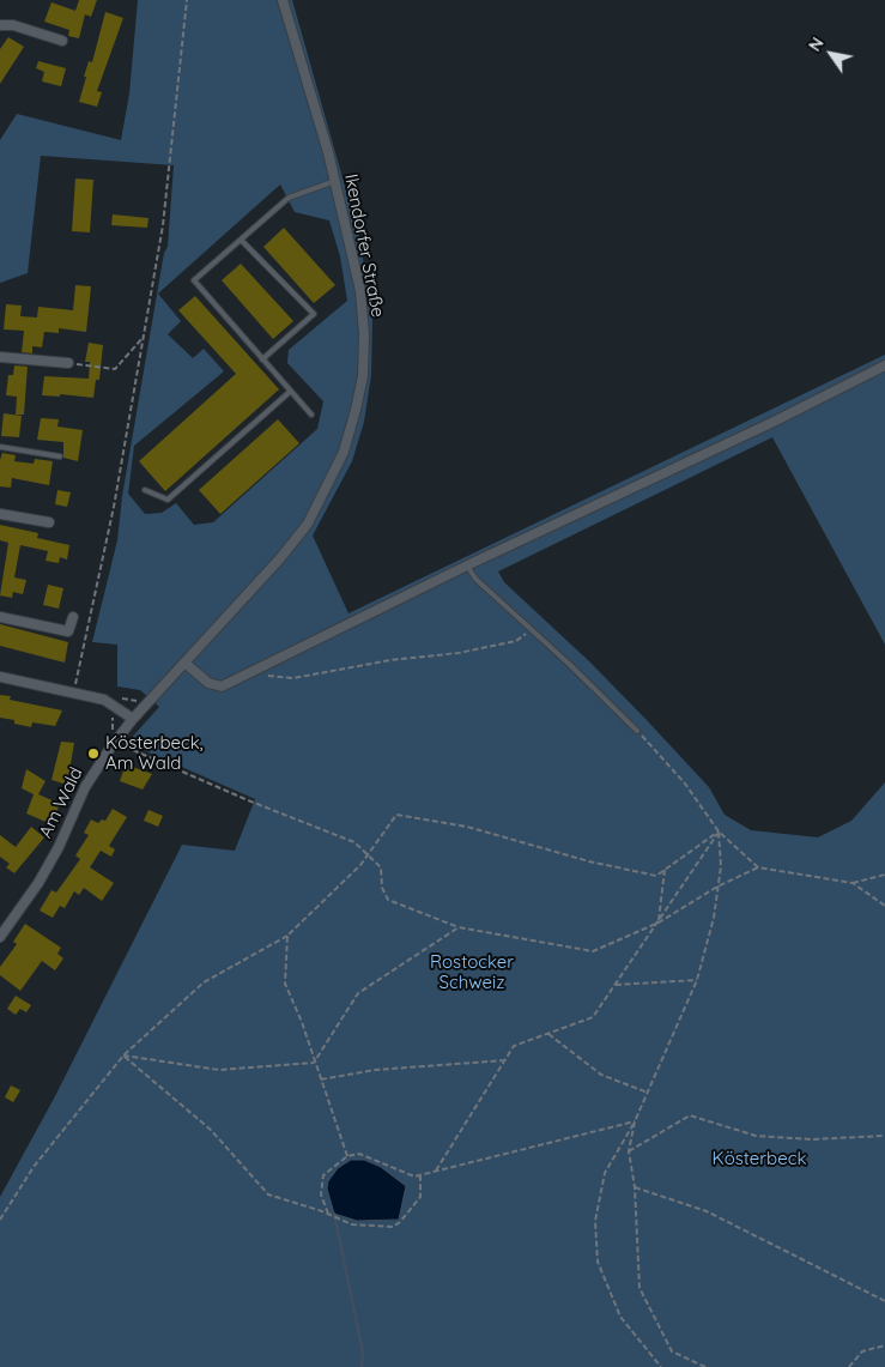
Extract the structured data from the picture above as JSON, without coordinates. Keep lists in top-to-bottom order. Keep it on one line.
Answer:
{"streets":{"street":["Ikendorfer Straße","Am Wald"]},"crossings":[["Ikendorfer Straße","Am Wald"]],"parks":["Rostocker Schweiz","Kösterbeck"],"places":["Kösterbeck, Am Wald"],"north":"top left"}
